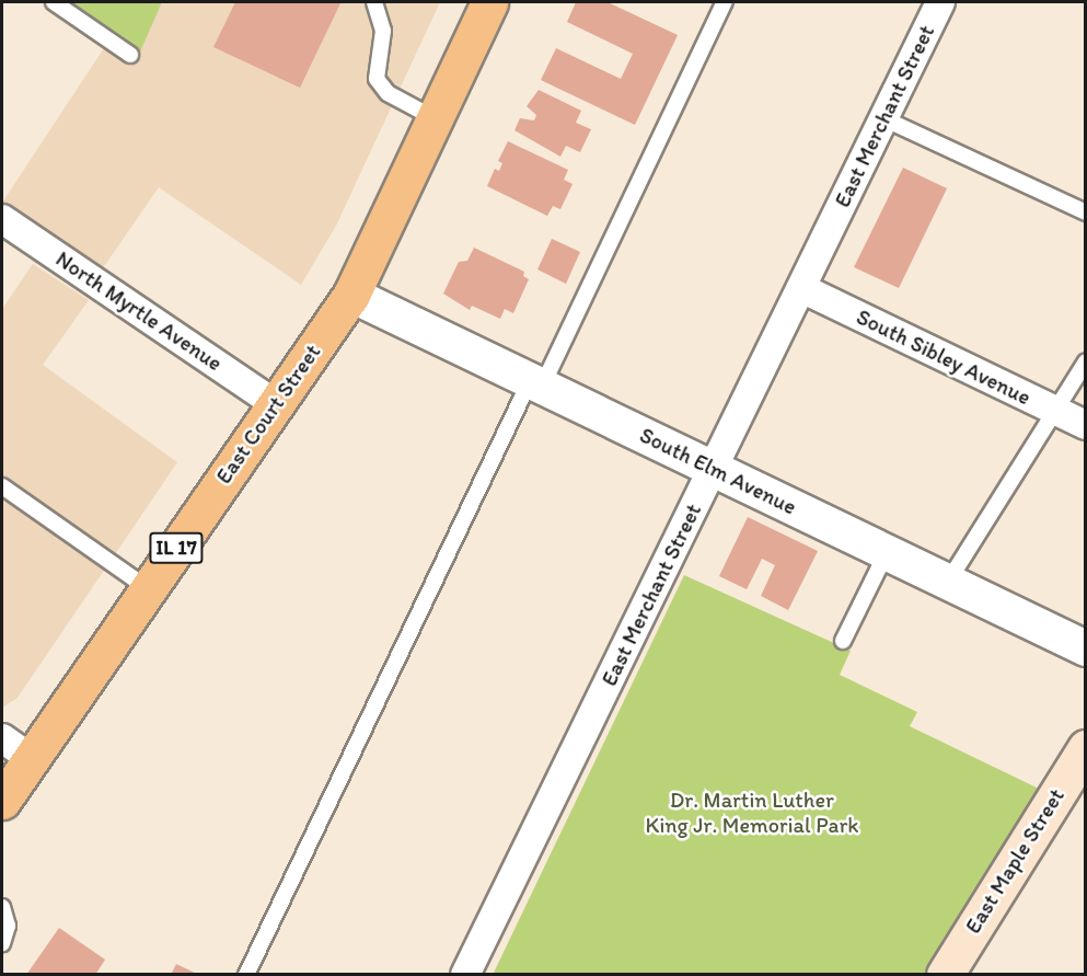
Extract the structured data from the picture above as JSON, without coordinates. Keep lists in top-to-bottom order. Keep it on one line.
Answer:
{"streets":{"main road":["East Court Street","IL 17","East Maple Street"],"street":["East Merchant Street","North Myrtle Avenue","South Sibley Avenue","South Elm Avenue"]},"crossings":[["East Merchant Street","South Sibley Avenue"],["East Merchant Street","South Elm Avenue"],["North Myrtle Avenue","East Court Street"],["East Court Street","South Elm Avenue"]],"parks":["Dr. Martin Luther King Jr. Memorial Park"]}
